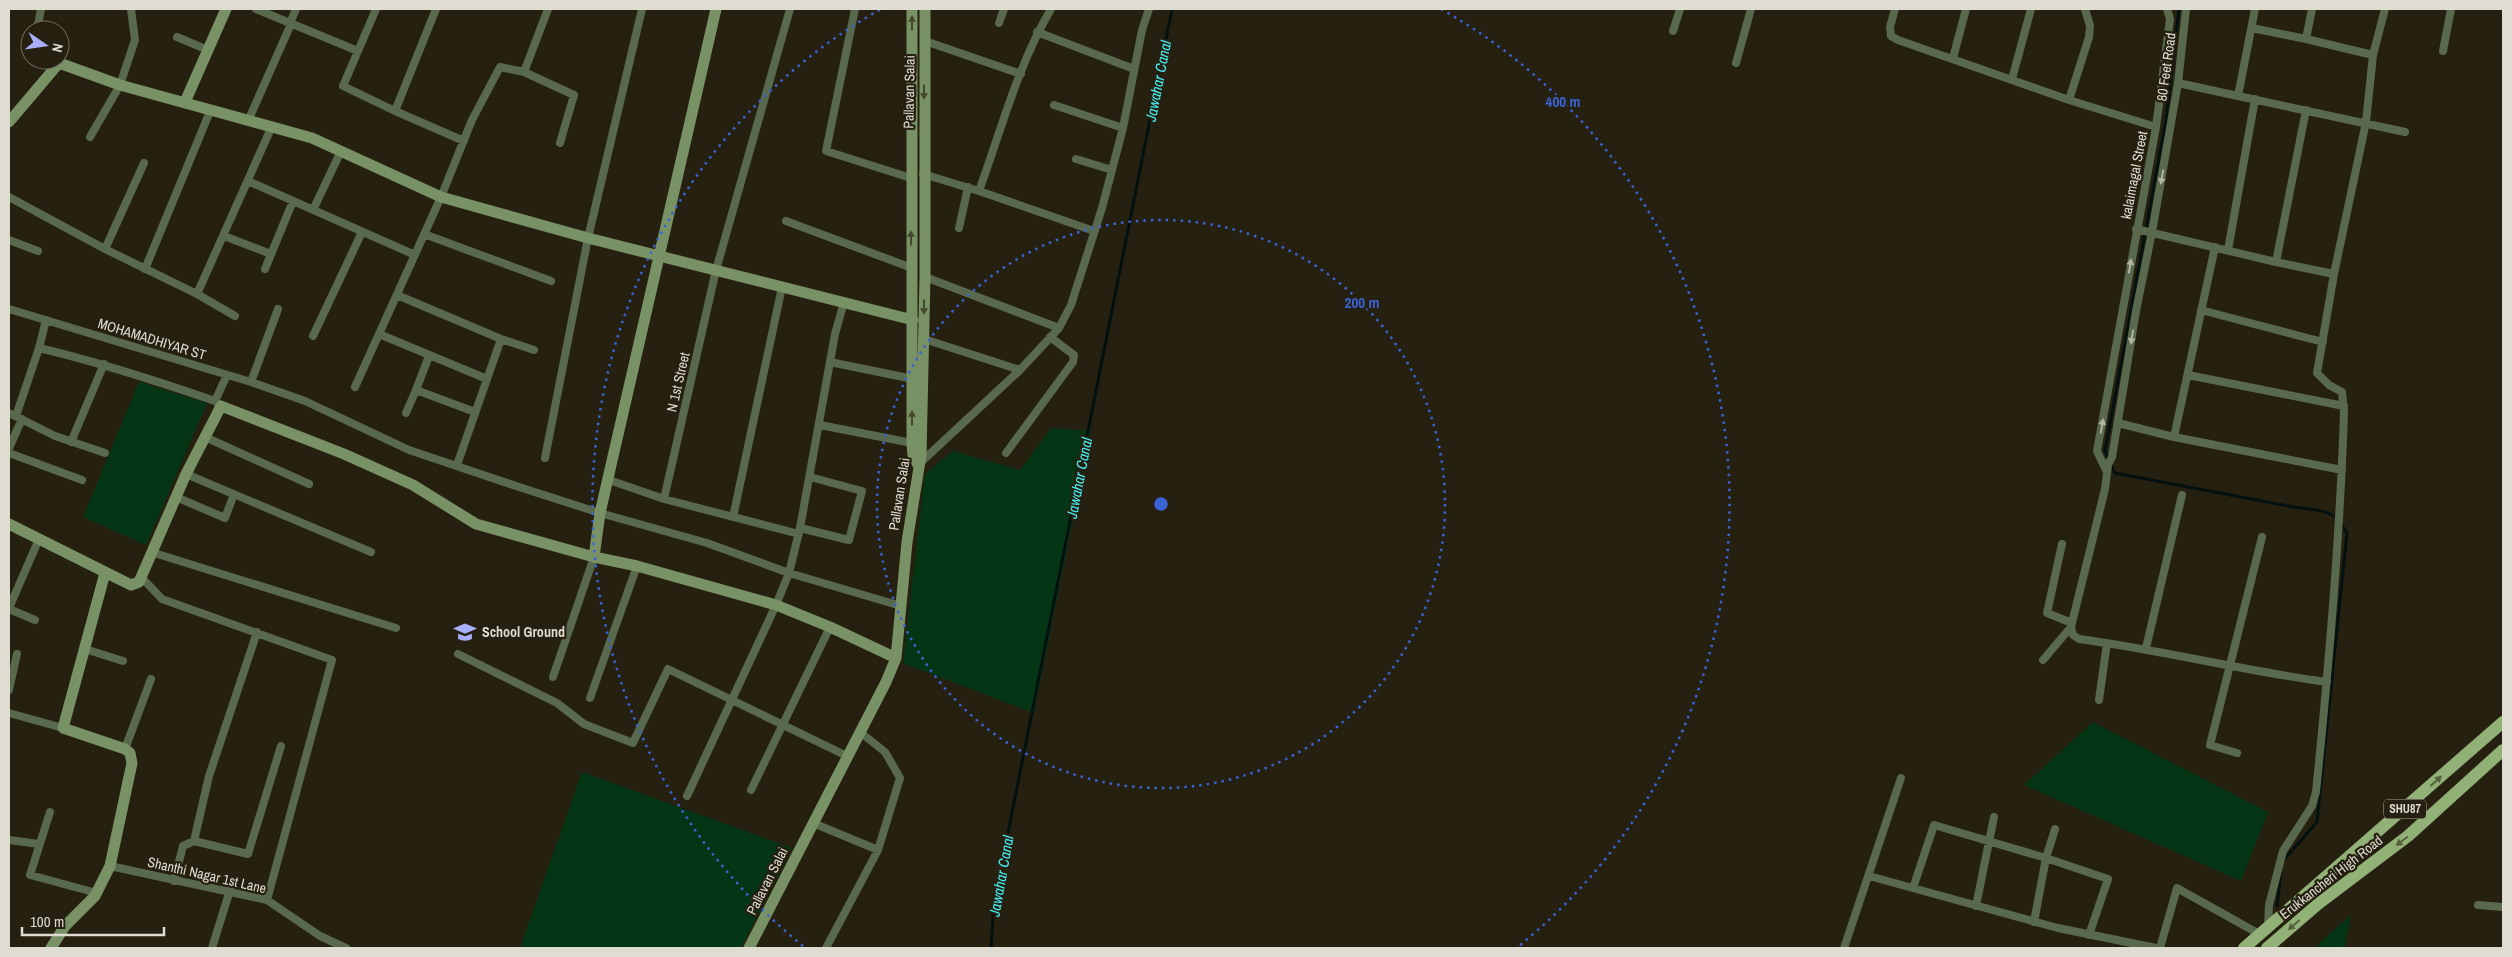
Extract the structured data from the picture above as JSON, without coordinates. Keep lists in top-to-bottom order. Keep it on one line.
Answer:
{"streets":{"main road":["SHU87","Erukkancheri High Road"],"street":["80 Feet Road","Pallavan Salai","kalaimagal Street","MOHAMADHIYAR ST","N 1st Street","Shanthi Nagar 1st Lane"]},"crossings":[["80 Feet Road","kalaimagal Street"],["Pallavan Salai","MOHAMADHIYAR ST"]],"water":["Jawahar Canal"],"places":{"school or university":["School Ground"]},"scale_bar":"100 m","north":"right","rings":["400 m","200 m"]}
